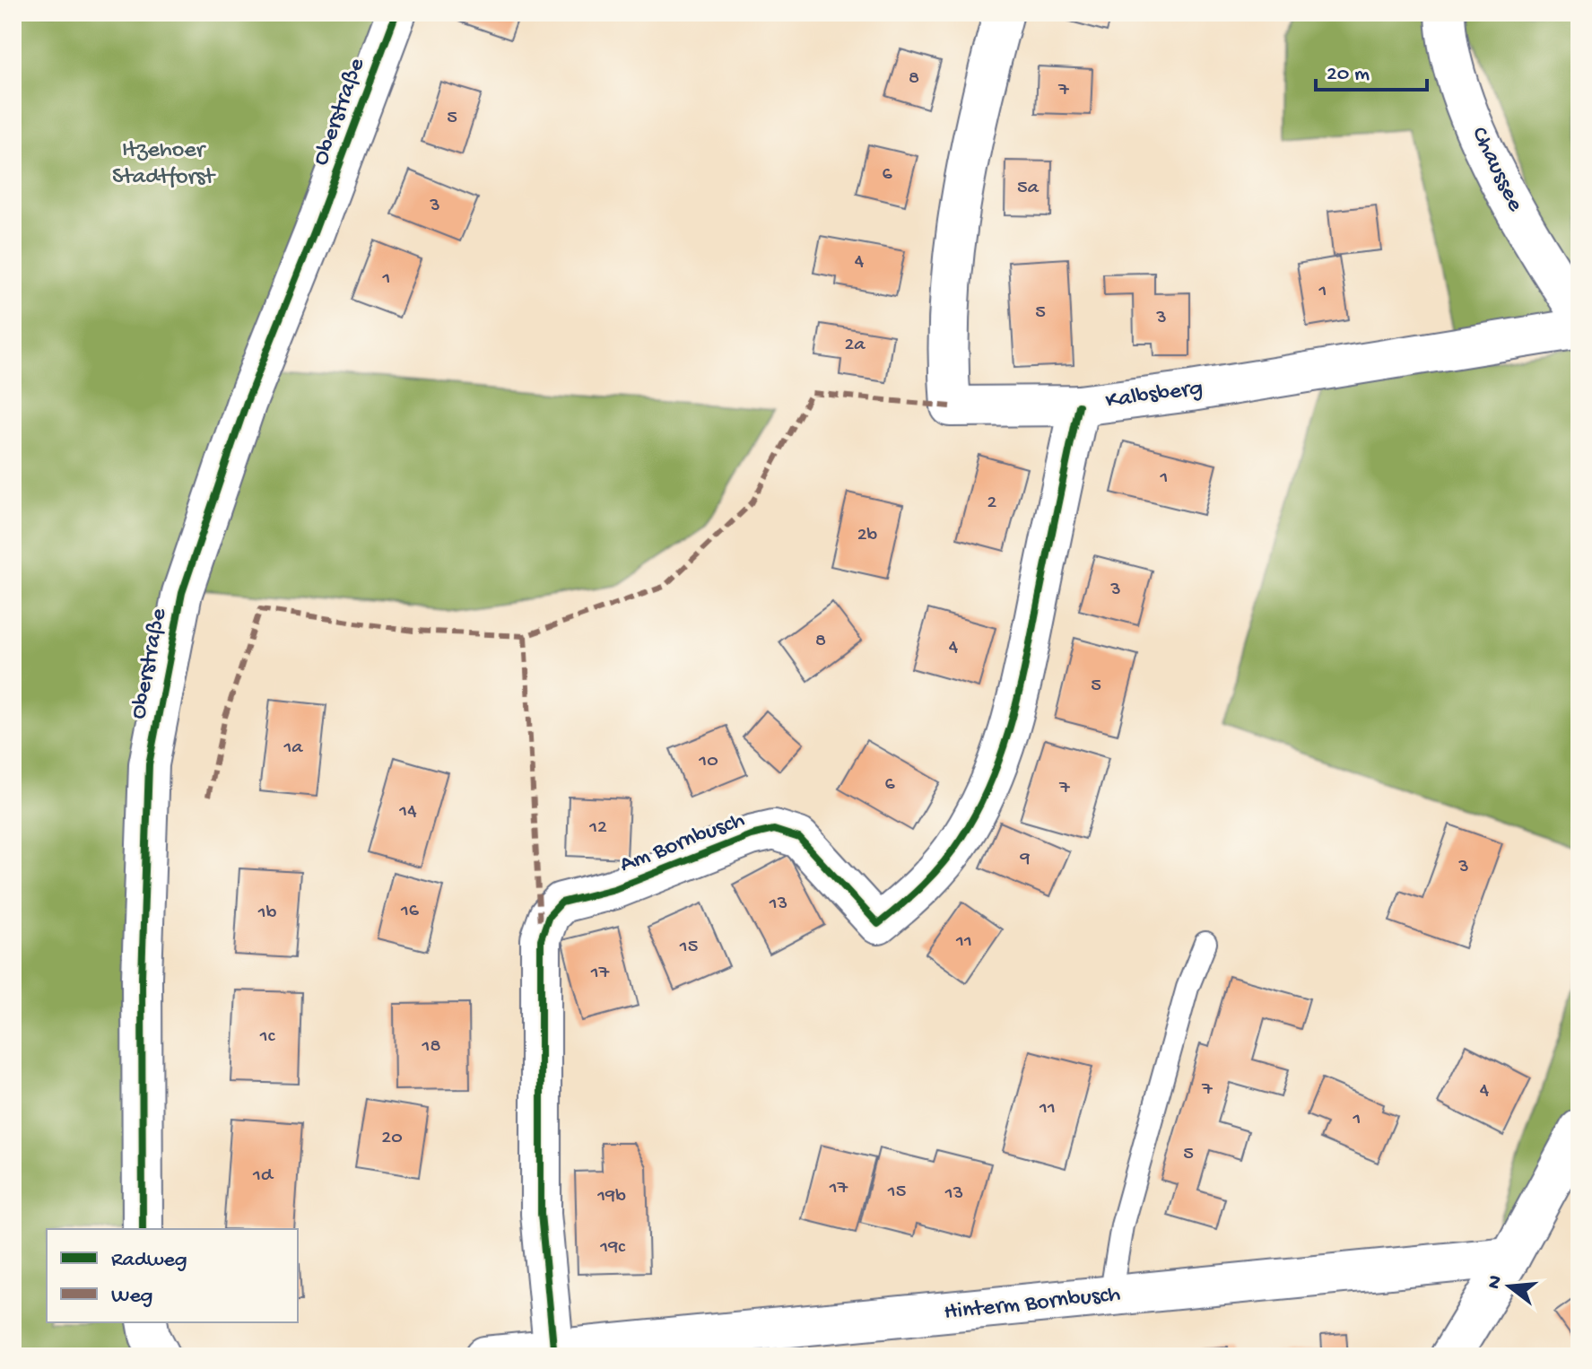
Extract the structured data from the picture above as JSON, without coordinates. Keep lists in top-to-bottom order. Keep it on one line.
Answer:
{"streets":{"street":["Oberstraße","Chaussee","Kalbsberg","Am Bornbusch","Hinterm Bornbusch"]},"crossings":[["Kalbsberg","Am Bornbusch"],["Am Bornbusch","Hinterm Bornbusch"]],"parks":["Itzehoer Stadtforst"],"house_numbers":["8","7","5","6","5a","3","4","1","1","5","3","2a","1","2","2b","3","8","4","5","1a","10","6","7","14","12","9","3","13","16","1b","11","15","17","1c","18","7","4","11","1","20","5","1d","17","15","13","19b","19c"],"legend":["Radweg","Weg"],"scale_bar":"20 m","north":"left"}
